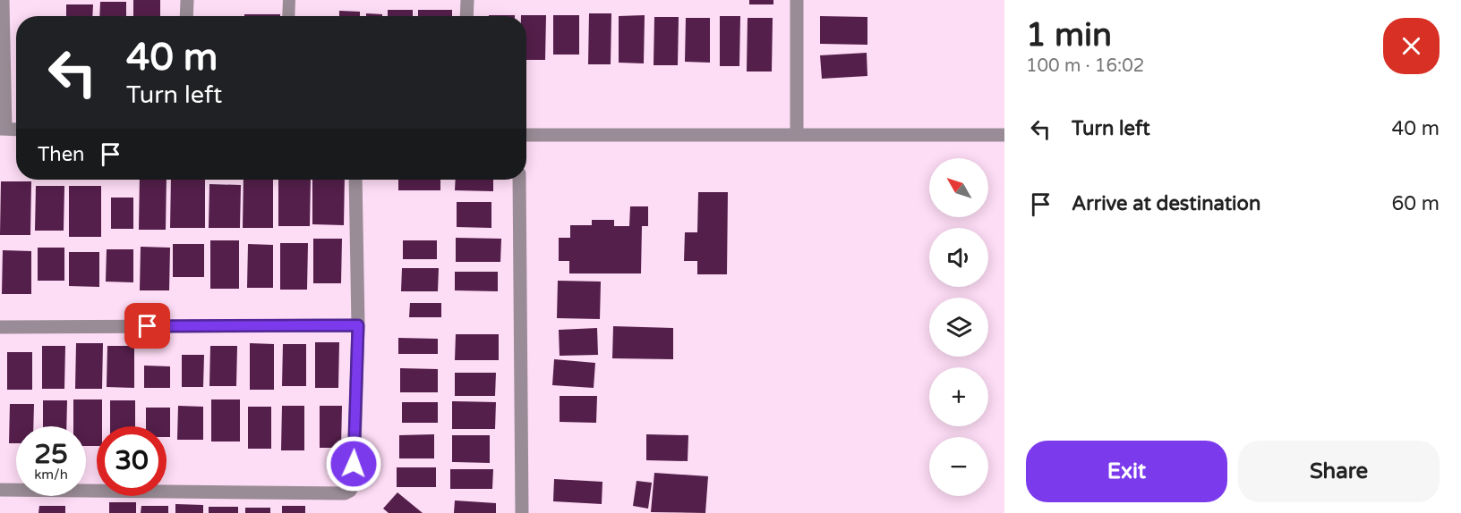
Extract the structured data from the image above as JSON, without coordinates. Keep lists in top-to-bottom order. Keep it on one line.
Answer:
{"north":"top left","page":{"heading":["1 min","100 m · 16:02"],"turn":["40 m","Turn left"],"list":[{"name":"Turn left","value":"40 m"},{"name":"Arrive at destination","value":"60 m"}],"then":"Then","map_buttons":["+","−"],"speed":"25 km/h","limit":"30","buttons":["Exit","Share"]}}
